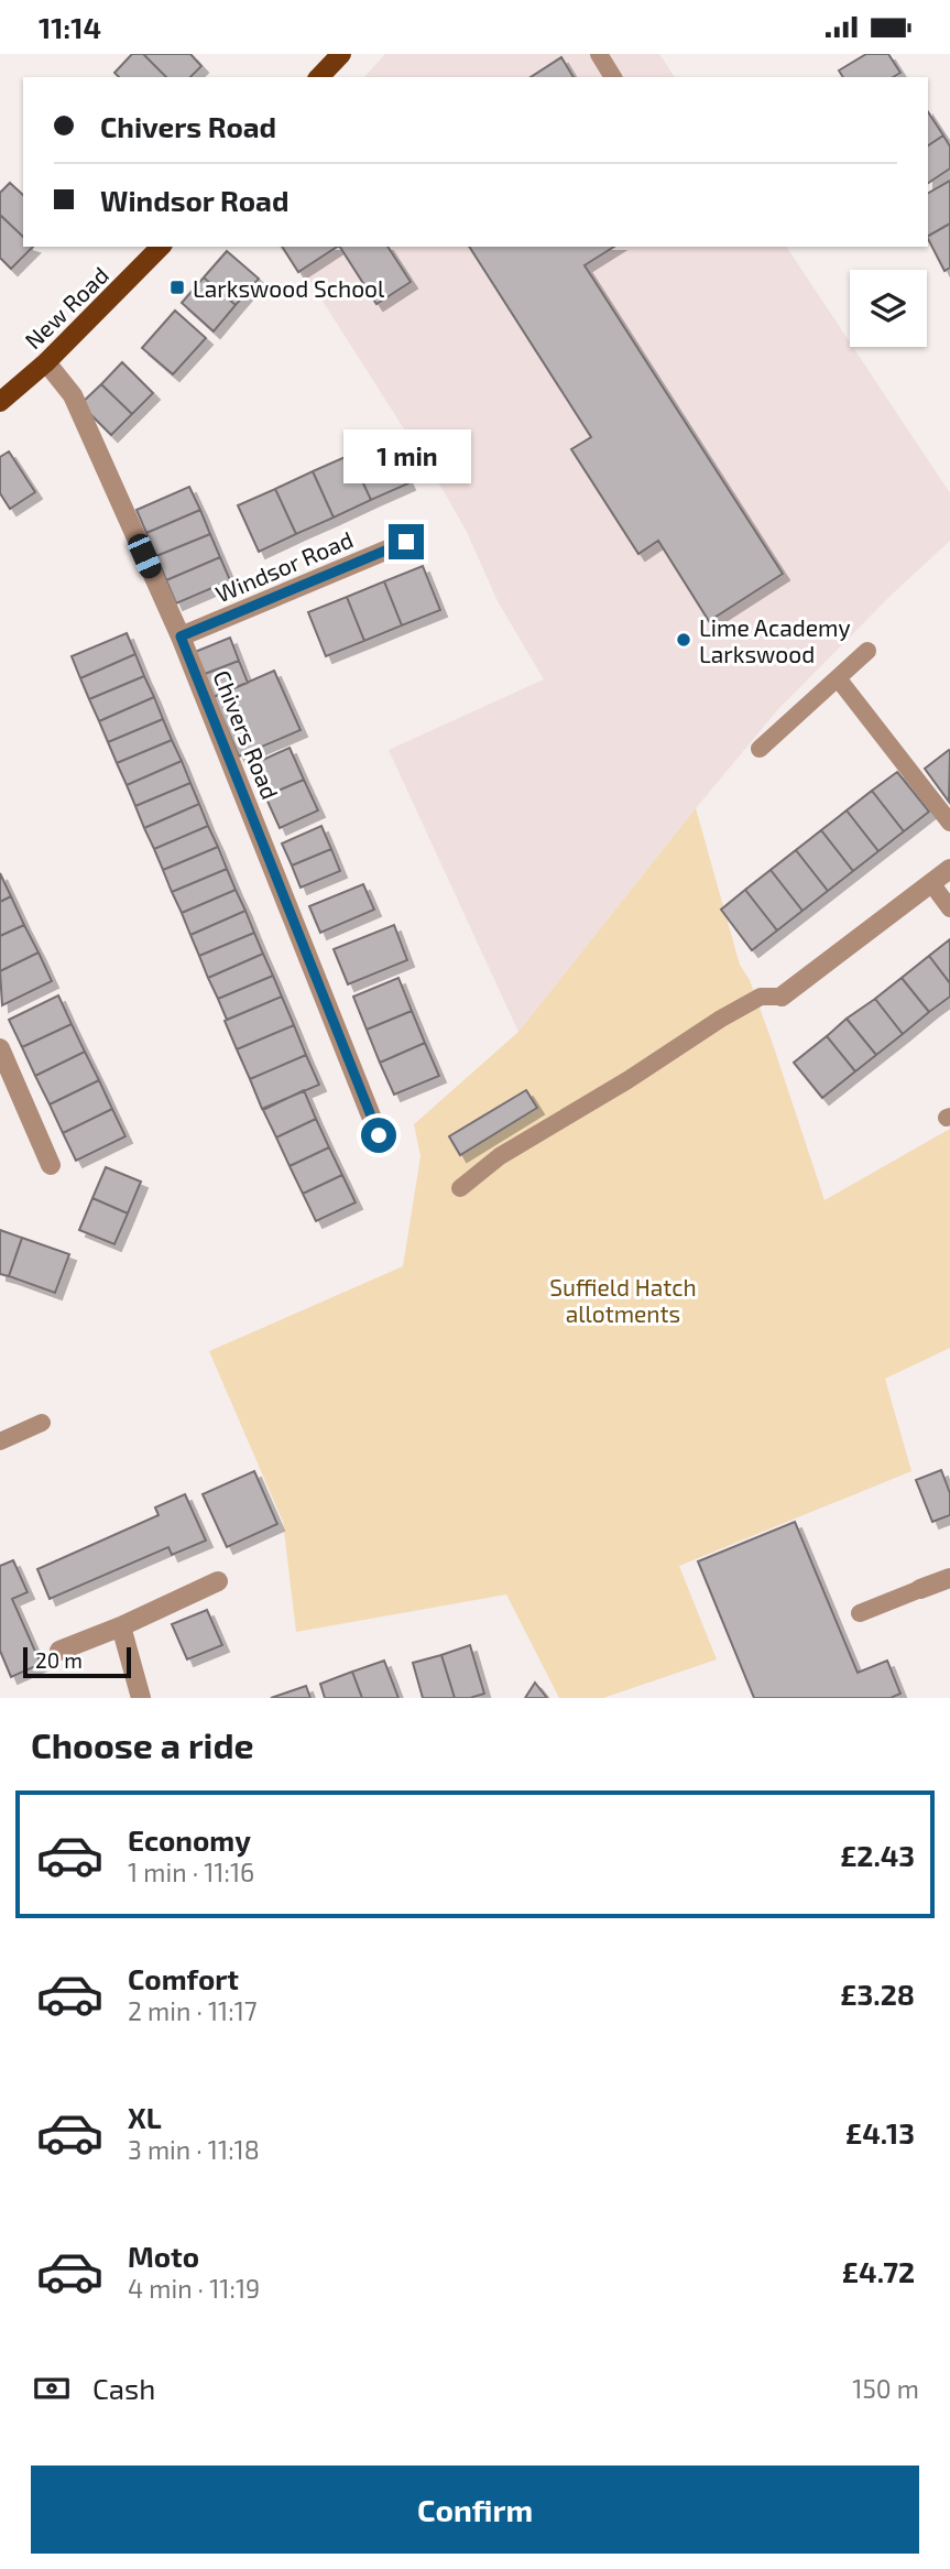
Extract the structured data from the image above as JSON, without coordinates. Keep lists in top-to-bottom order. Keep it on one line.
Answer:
{"streets":{"main road":["New Road"],"street":["Windsor Road","Chivers Road"]},"crossings":[["New Road","Chivers Road"],["Windsor Road","Chivers Road"]],"parks":["Suffield Hatch allotments"],"places":{"transit":["Larkswood School"],"other":["Lime Academy Larkswood"]},"scale_bar":"20 m","page":{"status":"11:14","banner":["Chivers Road","Windsor Road"],"bubble":"1 min","scale":"20 m","heading":"Choose a ride","list":[{"name":"Economy","note":"1 min · 11:16","value":"£2.43"},{"name":"Comfort","note":"2 min · 11:17","value":"£3.28"},{"name":"XL","note":"3 min · 11:18","value":"£4.13"},{"name":"Moto","note":"4 min · 11:19","value":"£4.72"}],"pay":["Cash","150 m"],"buttons":"Confirm"}}
